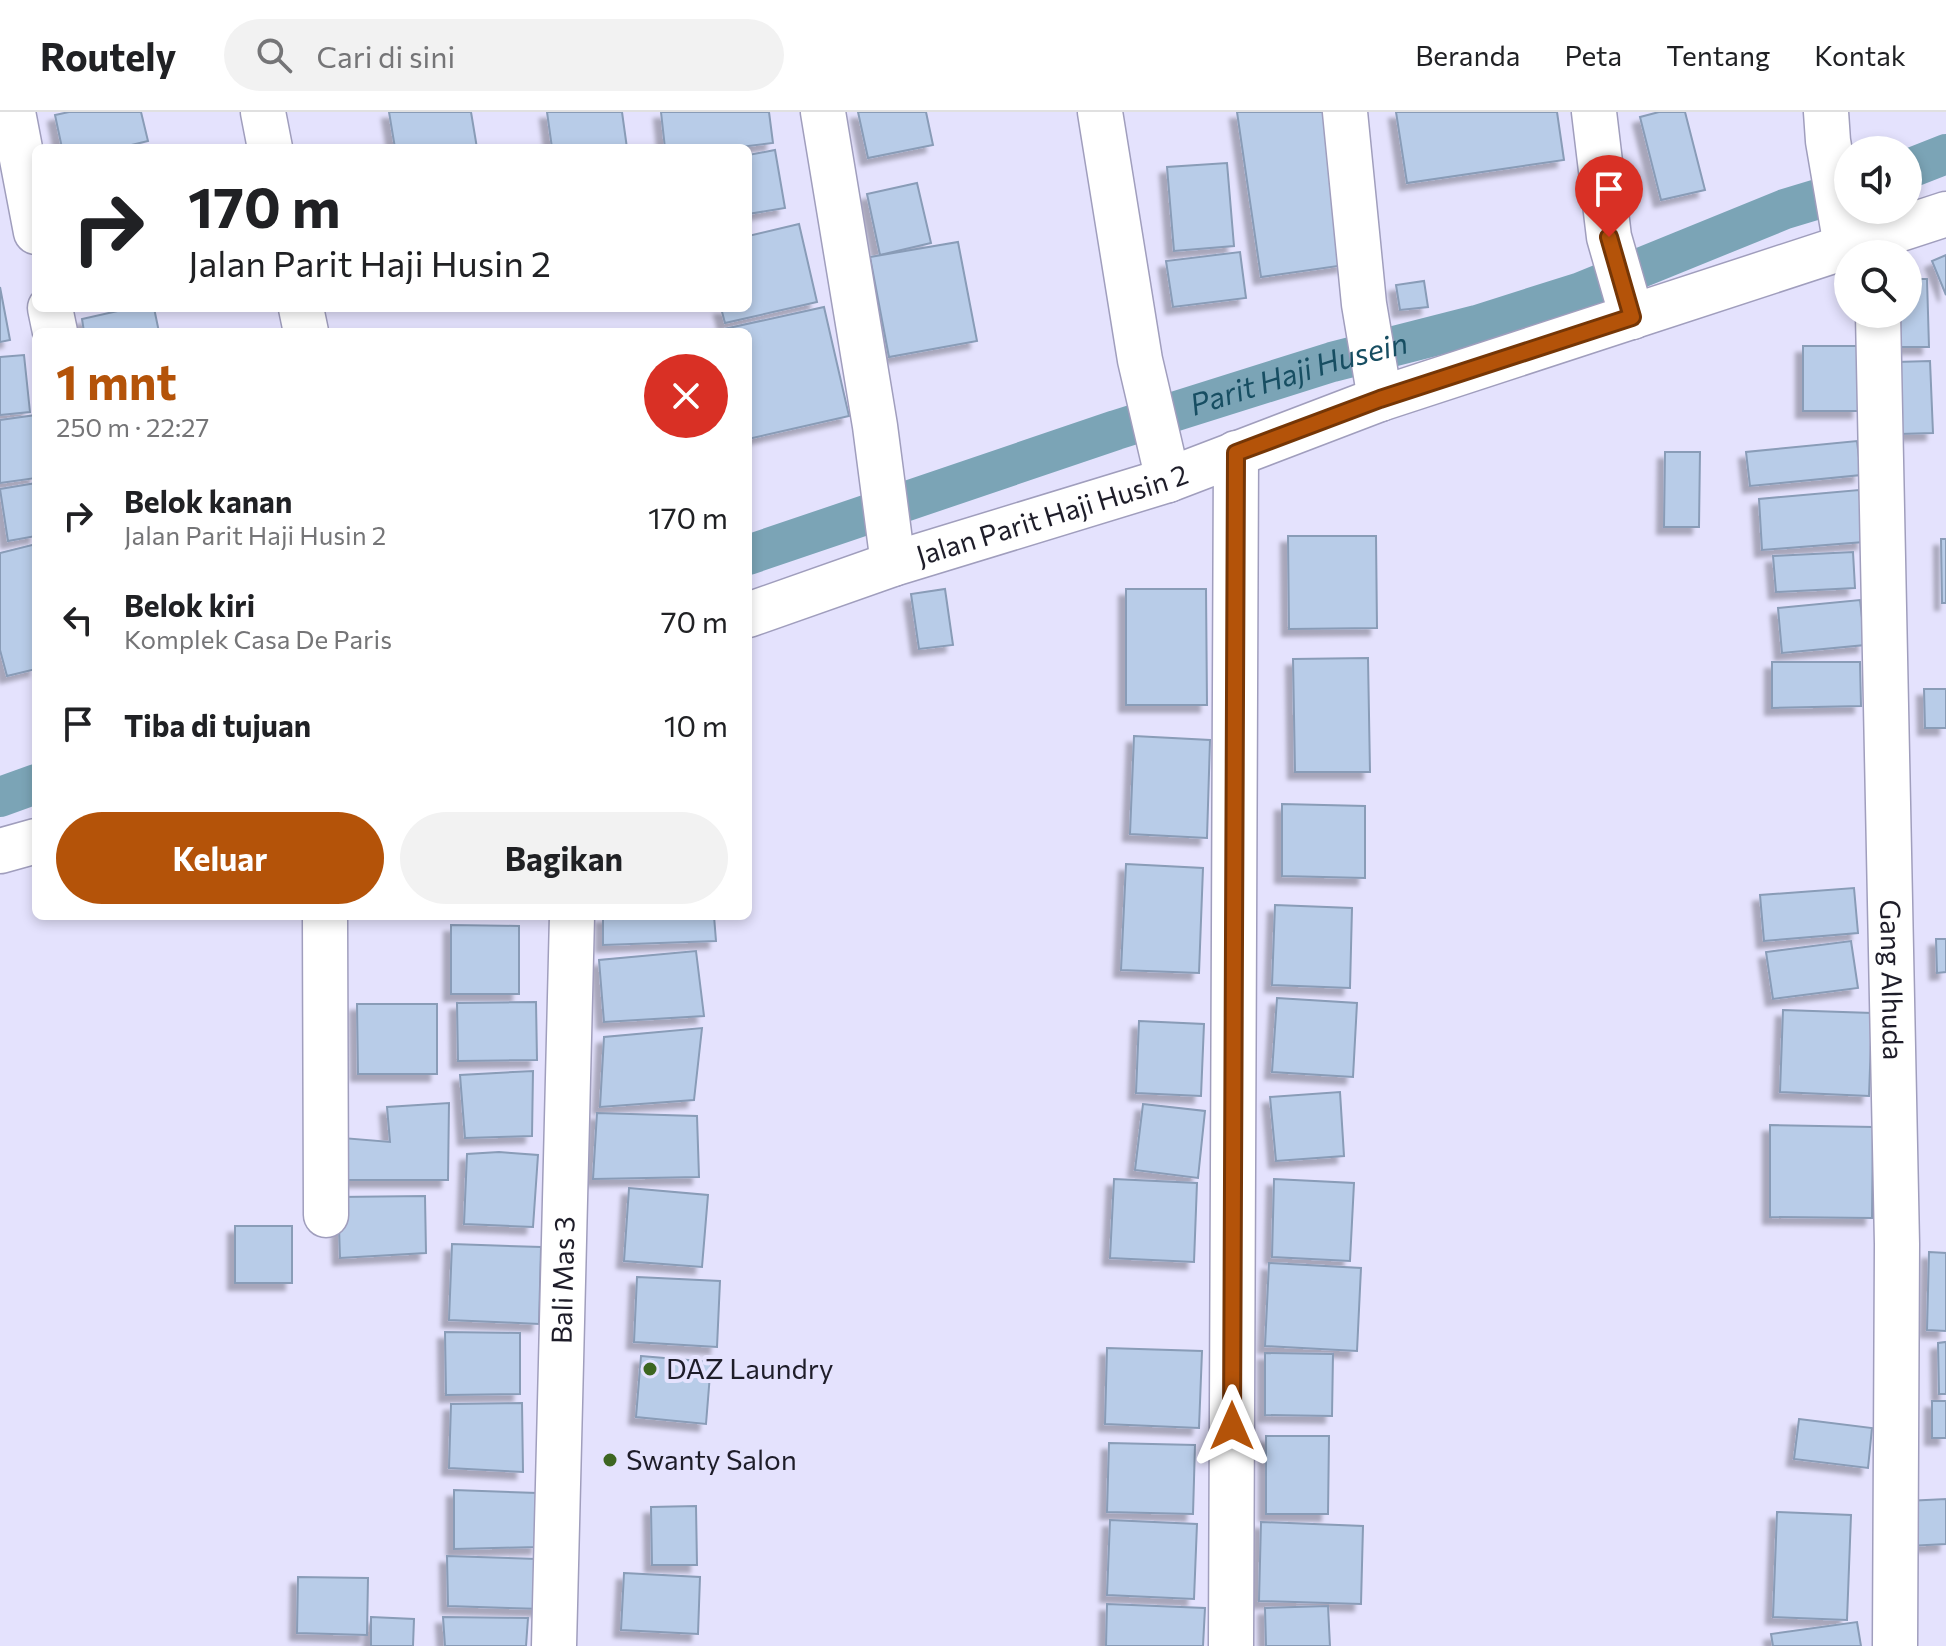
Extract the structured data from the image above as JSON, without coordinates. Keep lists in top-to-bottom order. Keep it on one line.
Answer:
{"streets":{"street":["Jalan Parit Haji Husin 2","Gang Alhuda","Bali Mas 3"]},"water":["Parit Haji Husein"],"places":["DAZ Laundry","Swanty Salon"],"page":{"header":"Routely","search":"Cari di sini","nav":["Beranda","Peta","Tentang","Kontak"],"turn":["170 m","Jalan Parit Haji Husin 2"],"heading":["1 mnt","250 m · 22:27"],"list":[{"name":"Belok kanan","note":"Jalan Parit Haji Husin 2","value":"170 m"},{"name":"Belok kiri","note":"Komplek Casa De Paris","value":"70 m"},{"name":"Tiba di tujuan","value":"10 m"}],"buttons":["Keluar","Bagikan"]}}
